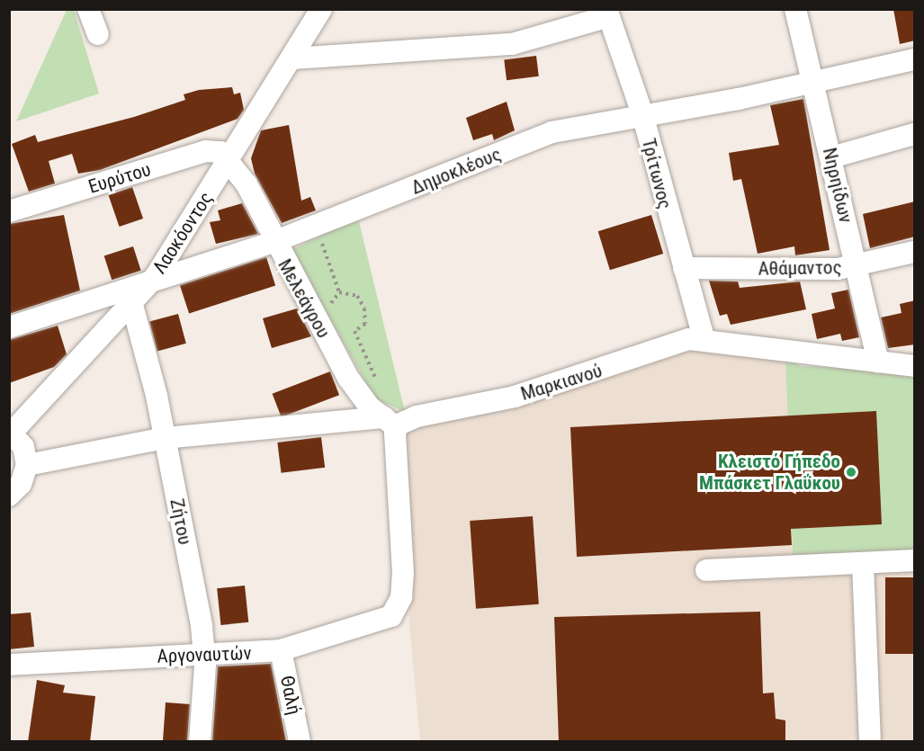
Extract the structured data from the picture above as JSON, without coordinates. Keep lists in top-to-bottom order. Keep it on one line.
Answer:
{"streets":{"street":["Δημοκλέους","Τρίτωνος","Ευρύτου","Νηρηίδων","Λαοκόοντος","Αθάμαντος","Μελεάγρου","Μαρκιανού","Ζήτου","Αργοναυτών","Θαλή"]},"crossings":[["Δημοκλέους","Τρίτωνος"],["Δημοκλέους","Νηρηίδων"],["Δημοκλέους","Λαοκόοντος"],["Δημοκλέους","Μελεάγρου"],["Τρίτωνος","Αθάμαντος"],["Τρίτωνος","Μαρκιανού"],["Ευρύτου","Λαοκόοντος"],["Ευρύτου","Μελεάγρου"],["Νηρηίδων","Αθάμαντος"],["Νηρηίδων","Μαρκιανού"],["Λαοκόοντος","Μελεάγρου"],["Λαοκόοντος","Ζήτου"],["Μελεάγρου","Μαρκιανού"],["Μελεάγρου","Αργοναυτών"],["Μαρκιανού","Αργοναυτών"],["Ζήτου","Αργοναυτών"],["Αργοναυτών","Θαλή"]],"places":["Κλειστό Γήπεδο Μπάσκετ Γλαΰκου"]}
